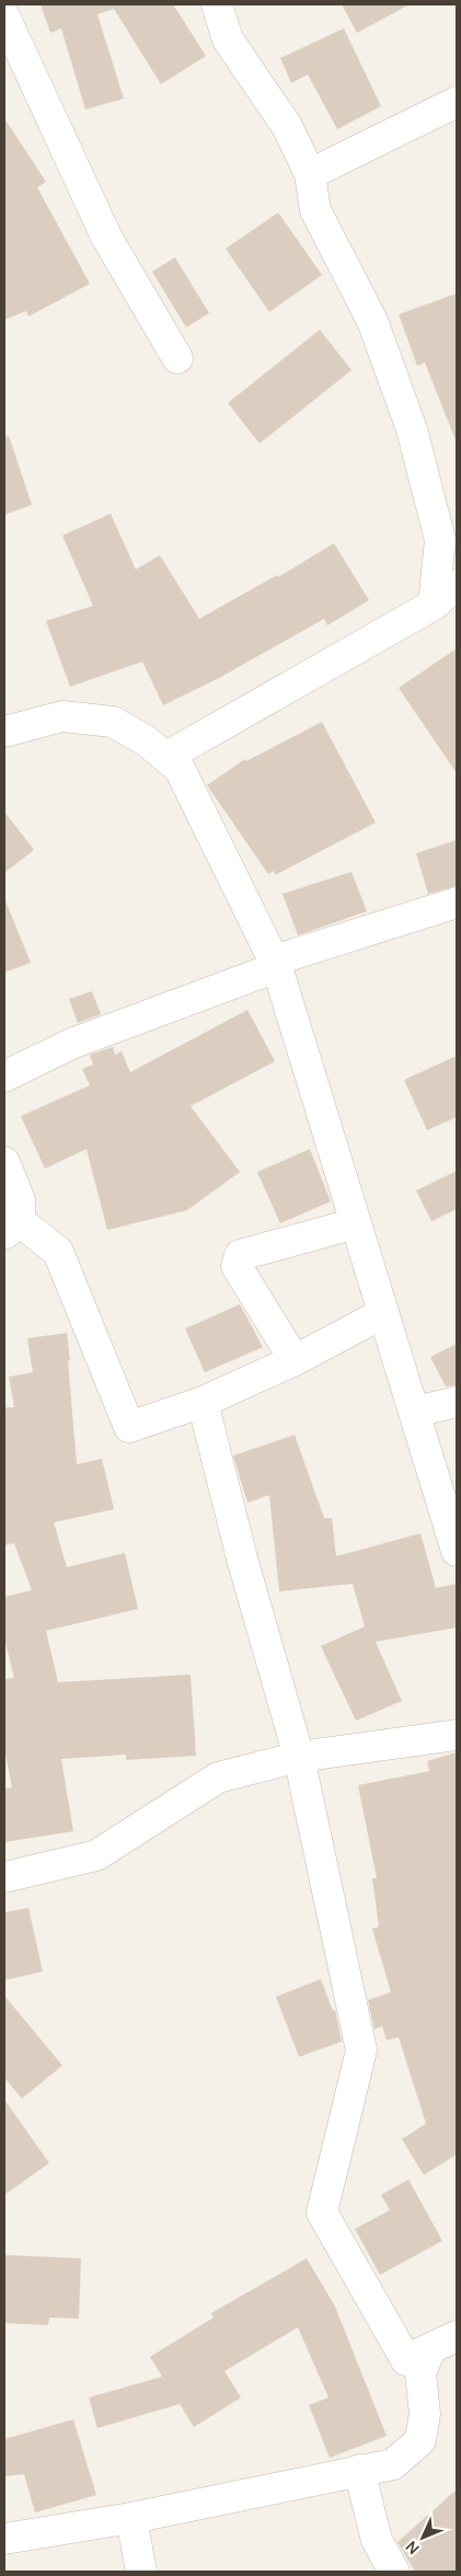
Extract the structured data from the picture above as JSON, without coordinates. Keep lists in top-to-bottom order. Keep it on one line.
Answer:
{"north":"bottom left"}
